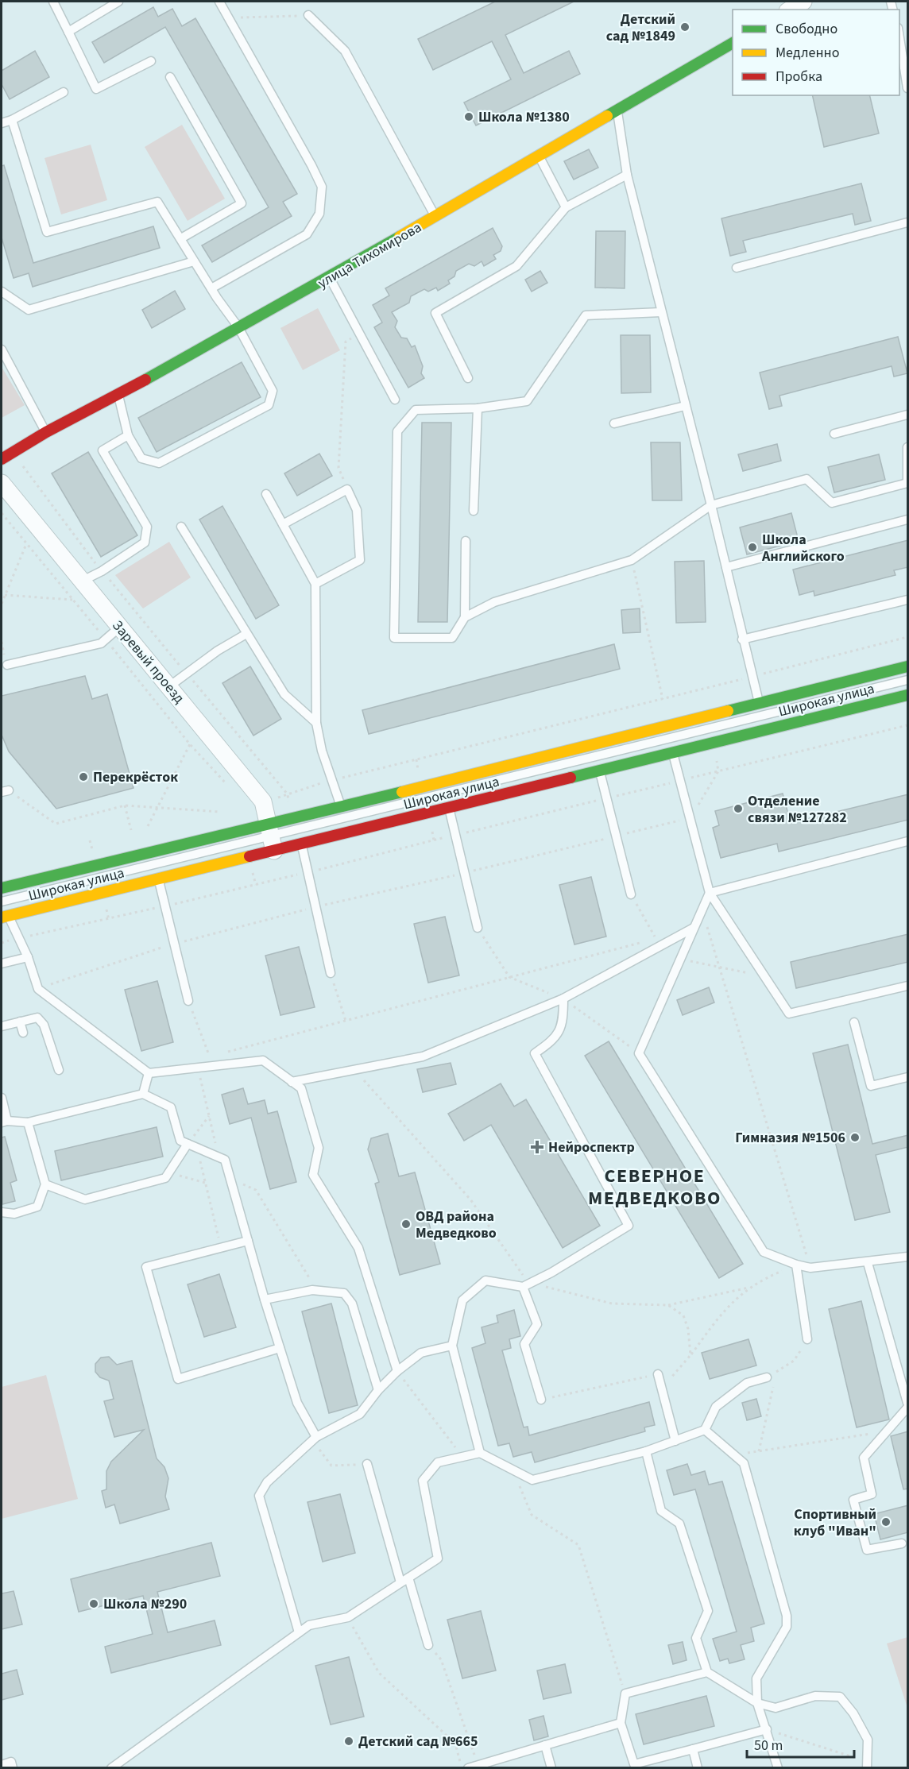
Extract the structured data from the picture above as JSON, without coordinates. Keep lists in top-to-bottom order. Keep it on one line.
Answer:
{"streets":{"main road":["улица Тихомирова","Широкая улица"],"street":["Заревый проезд"]},"crossings":[["Заревый проезд","Широкая улица"]],"districts":["СЕВЕРНОЕ МЕДВЕДКОВО"],"places":{"other":["Детский сад №1849","Школа №1380","Школа Английского","Перекрёсток","Отделение связи №127282","Гимназия №1506","ОВД района Медведково","Спортивный клуб \"Иван\"","Школа №290","Детский сад №665"],"health":["Нейроcпектр"]},"legend":["Свободно","Медленно","Пробка"],"scale_bar":"50 m"}
